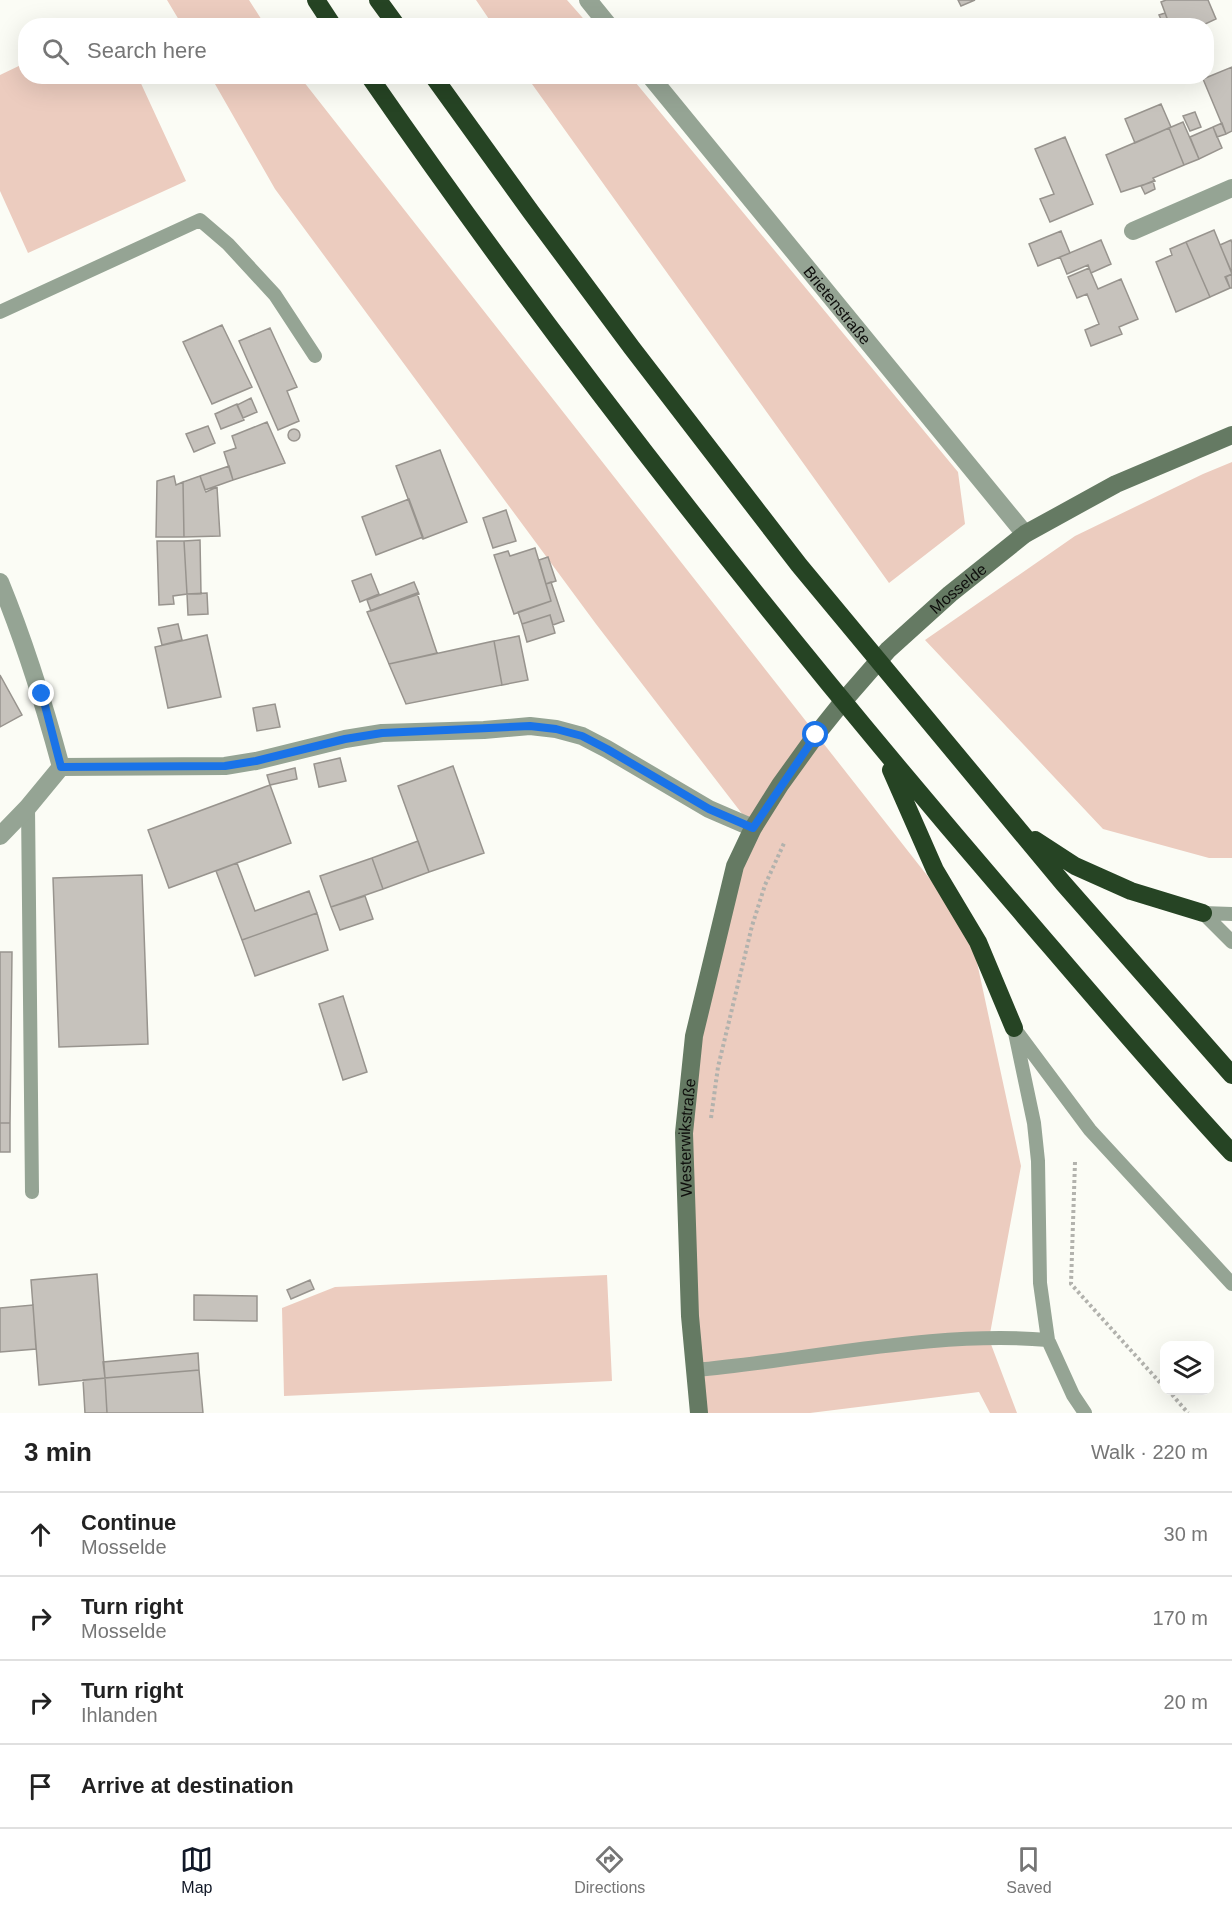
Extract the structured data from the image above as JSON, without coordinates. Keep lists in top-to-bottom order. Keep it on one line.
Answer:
{"streets":{"street":["Brietenstraße","Mosselde","Westerwikstraße"]},"crossings":[["Brietenstraße","Mosselde"],["Mosselde","Westerwikstraße"]],"page":{"search":"Search here","heading":["3 min","Walk · 220 m"],"list":[["Continue","Mosselde","30 m"],["Turn right","Mosselde","170 m"],["Turn right","Ihlanden","20 m"],"Arrive at destination"],"nav":["Map","Directions","Saved"]}}
